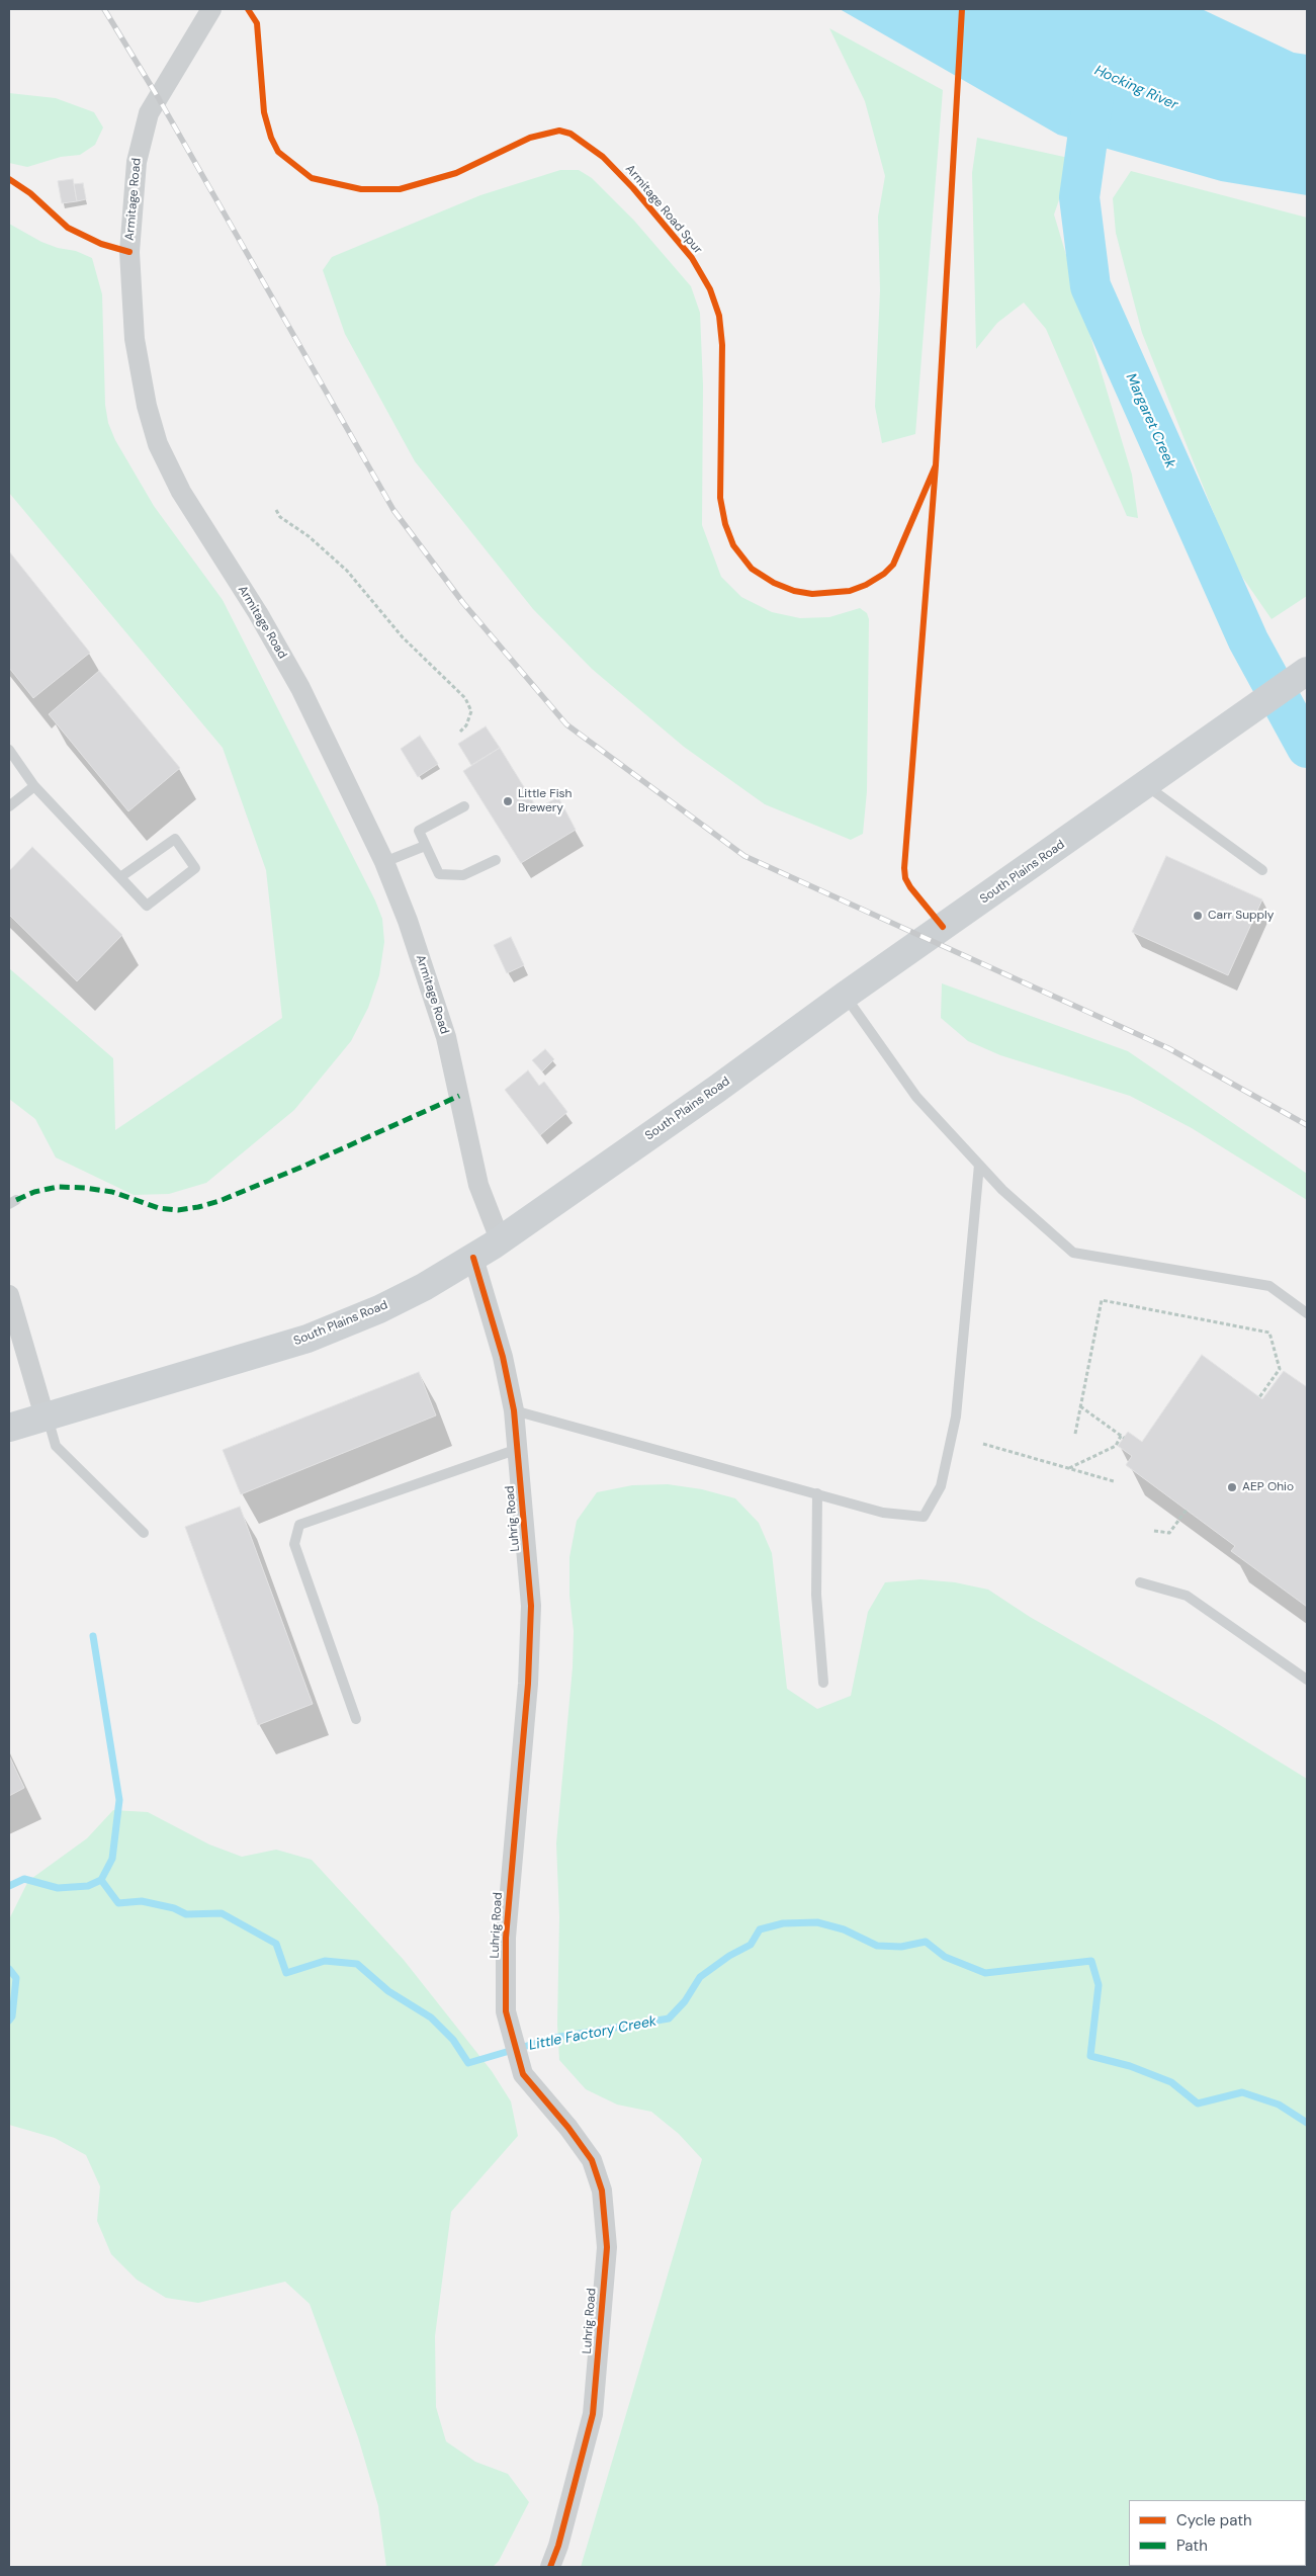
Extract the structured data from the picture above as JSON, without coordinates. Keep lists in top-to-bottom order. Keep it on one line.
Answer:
{"streets":{"main road":["South Plains Road"],"street":["Armitage Road","Luhrig Road"],"cycle path":["Armitage Road Spur"]},"crossings":[["Armitage Road","South Plains Road"],["South Plains Road","Luhrig Road"]],"water":["Hocking River","Margaret Creek","Little Factory Creek"],"places":["Little Fish Brewery","Carr Supply","AEP Ohio"],"legend":["Cycle path","Path"]}
